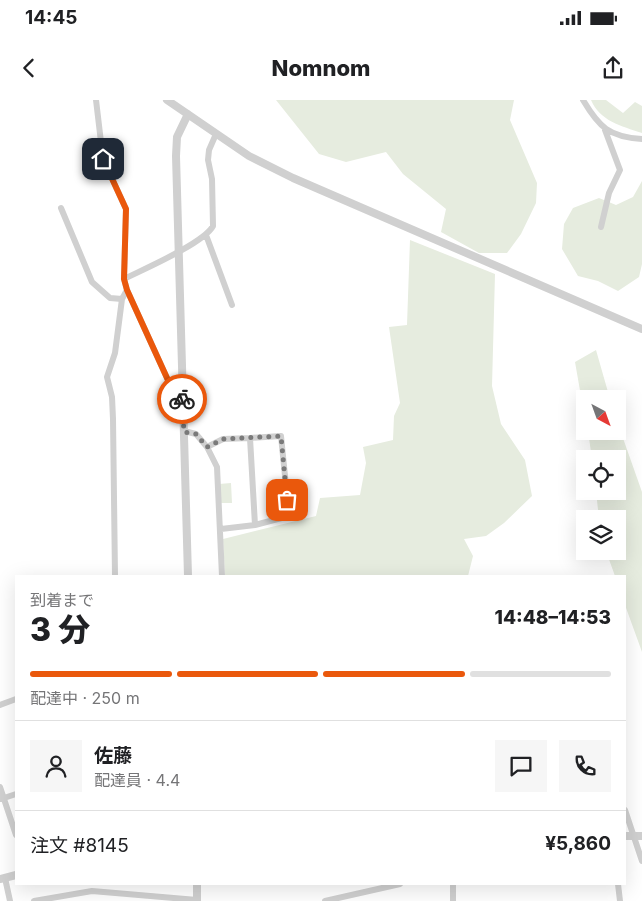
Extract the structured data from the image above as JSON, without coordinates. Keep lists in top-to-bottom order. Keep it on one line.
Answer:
{"north":"bottom right","page":{"status":"14:45","header":"Nomnom","heading":["3 分","到着まで","14:48–14:53"],"panel":["佐藤","配達員 · 4.4","注文 #8145","¥5,860"],"bar":"配達中 · 250 m"}}
